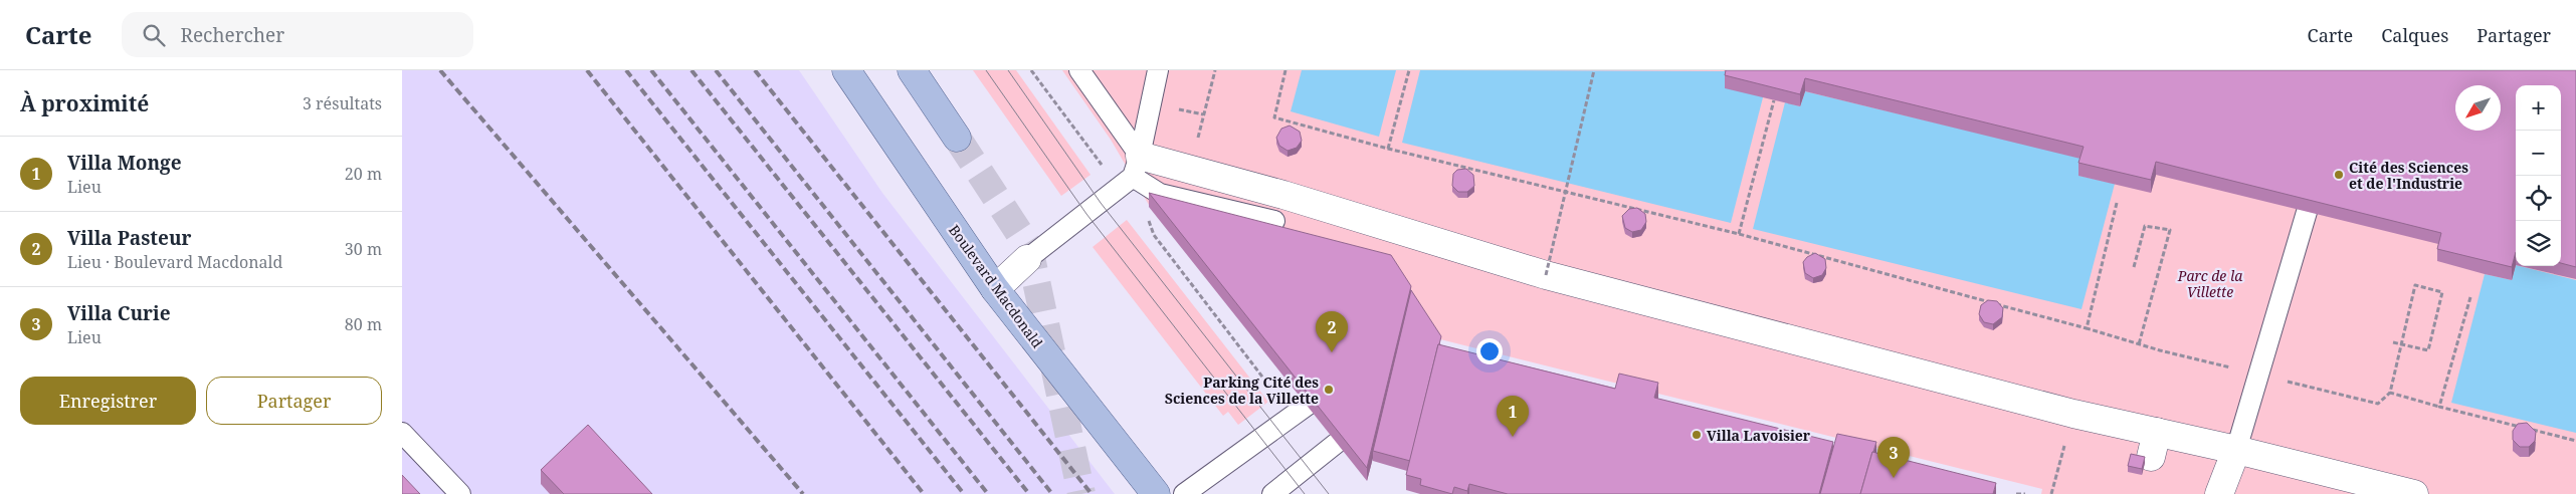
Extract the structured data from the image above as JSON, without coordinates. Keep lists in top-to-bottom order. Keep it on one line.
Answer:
{"streets":{"main road":["Boulevard Macdonald"]},"parks":["Parc de la Villette"],"places":["Cité des Sciences et de l'Industrie","Parking Cité des Sciences de la Villette","Villa Lavoisier"],"north":"bottom left","page":{"header":"Carte","search":"Rechercher","nav":["Carte","Calques","Partager"],"heading":["À proximité","3 résultats"],"map_buttons":["+","−"],"list":[{"mark":"1","name":"Villa Monge","note":"Lieu","value":"20 m"},{"mark":"2","name":"Villa Pasteur","note":"Lieu · Boulevard Macdonald","value":"30 m"},{"mark":"3","name":"Villa Curie","note":"Lieu","value":"80 m"}],"pins":["2","1","3"],"buttons":["Enregistrer","Partager"]}}
